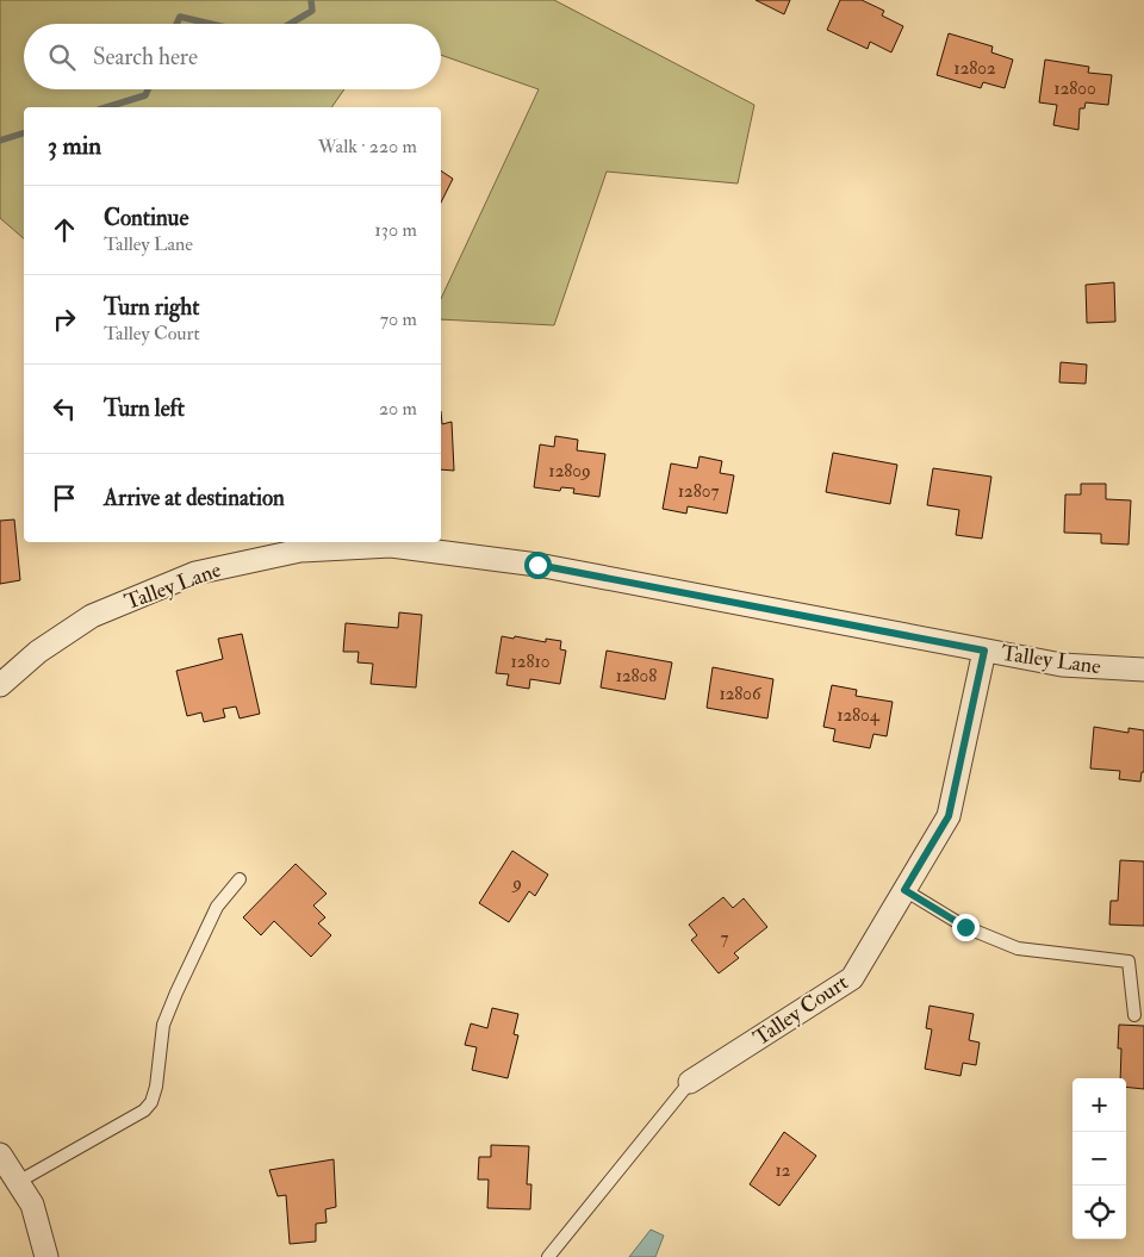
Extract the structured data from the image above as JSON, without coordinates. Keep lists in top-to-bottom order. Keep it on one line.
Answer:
{"streets":{"street":["Talley Lane","Talley Court"]},"crossings":[["Talley Lane","Talley Court"]],"house_numbers":["12802","12800","12809","12807","12810","12808","12806","12804","9","7","12"],"page":{"search":"Search here","heading":["3 min","Walk · 220 m"],"list":[["Continue","Talley Lane","130 m"],["Turn right","Talley Court","70 m"],["Turn left","20 m"],"Arrive at destination"],"map_buttons":["+","−"]}}
